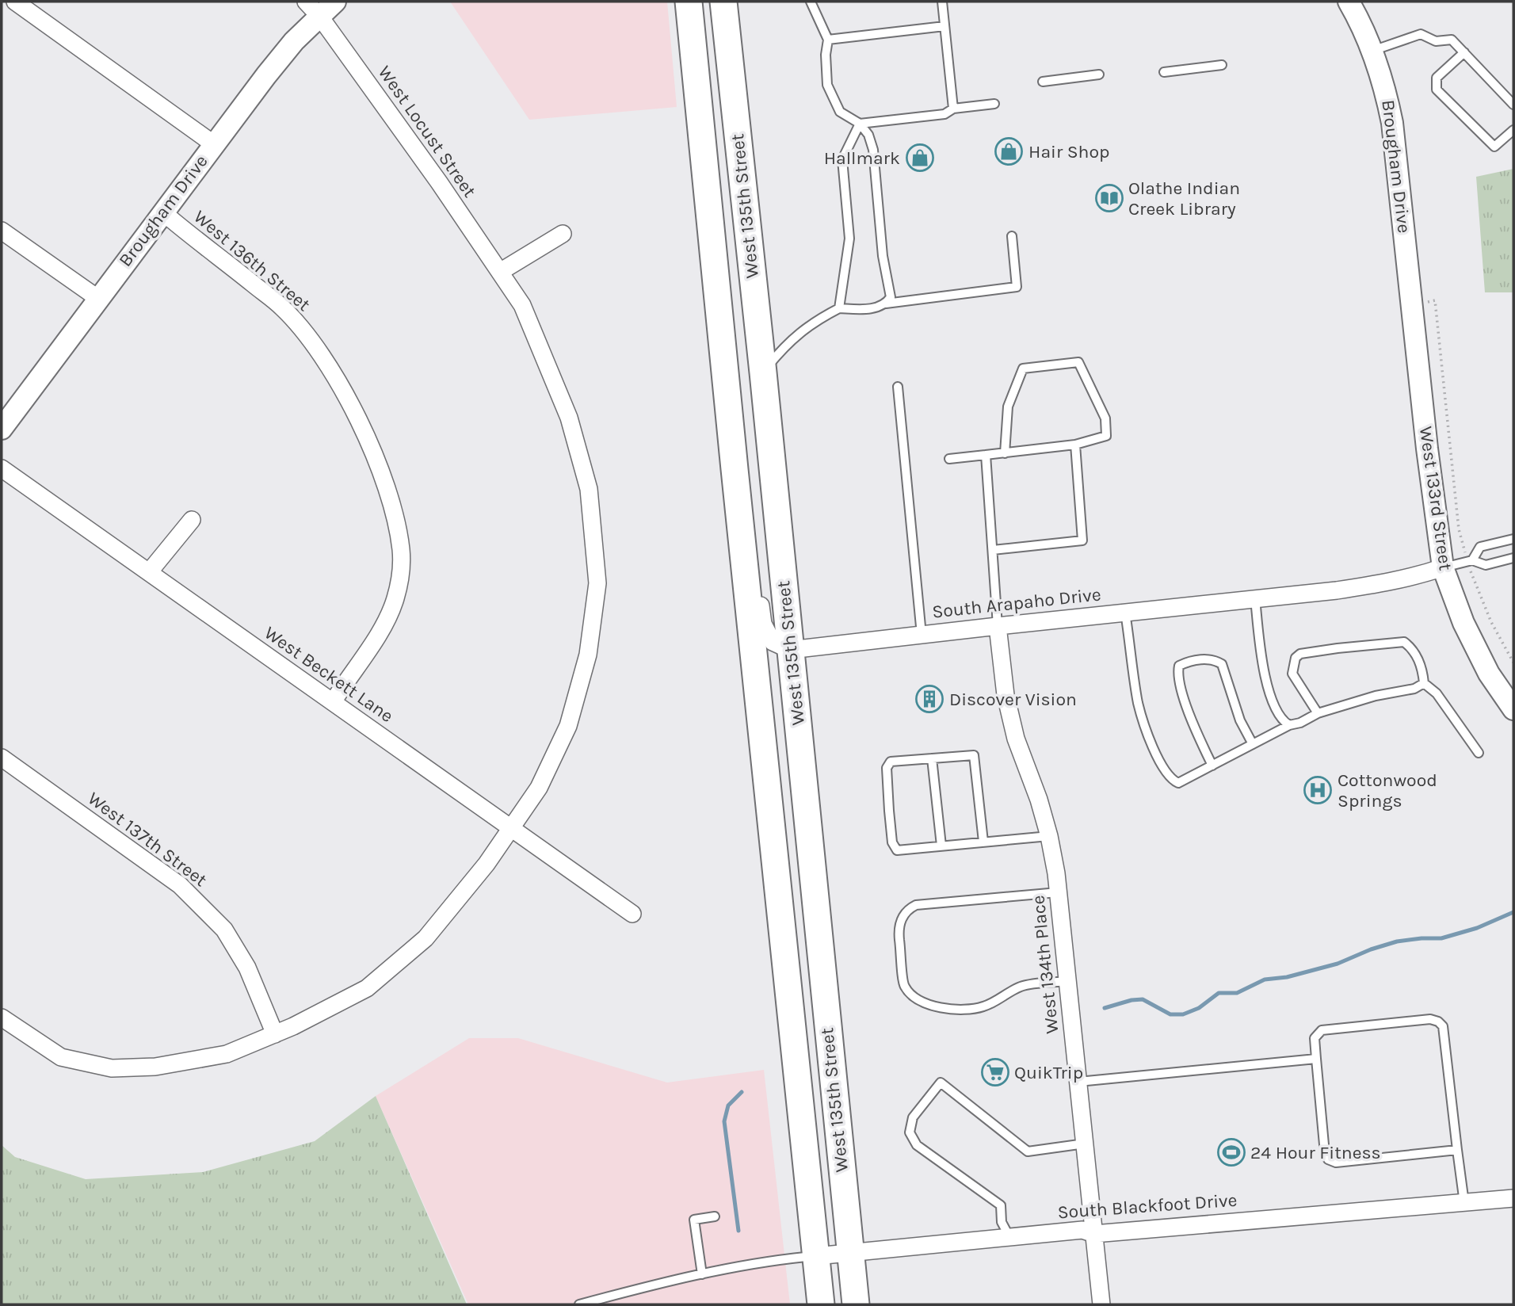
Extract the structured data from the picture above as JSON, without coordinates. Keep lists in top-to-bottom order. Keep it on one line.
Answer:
{"streets":{"main road":["West 135th Street"],"street":["West Locust Street","Brougham Drive","West 136th Street","West 133rd Street","South Arapaho Drive","West Beckett Lane","West 137th Street","West 134th Place","South Blackfoot Drive"]},"crossings":[["West Locust Street","Brougham Drive"],["West Locust Street","West Beckett Lane"],["West Locust Street","West 137th Street"],["Brougham Drive","West 136th Street"],["Brougham Drive","West 133rd Street"],["West 135th Street","South Arapaho Drive"],["West 135th Street","South Blackfoot Drive"],["West 136th Street","West Beckett Lane"],["West 133rd Street","South Arapaho Drive"],["South Arapaho Drive","West 134th Place"],["West 134th Place","South Blackfoot Drive"]],"places":{"shop":["Hair Shop","Hallmark"],"library":["Olathe Indian Creek Library"],"building":["Discover Vision"],"hospital":["Cottonwood Springs"],"supermarket":["QuikTrip"],"sports":["24 Hour Fitness"]}}
